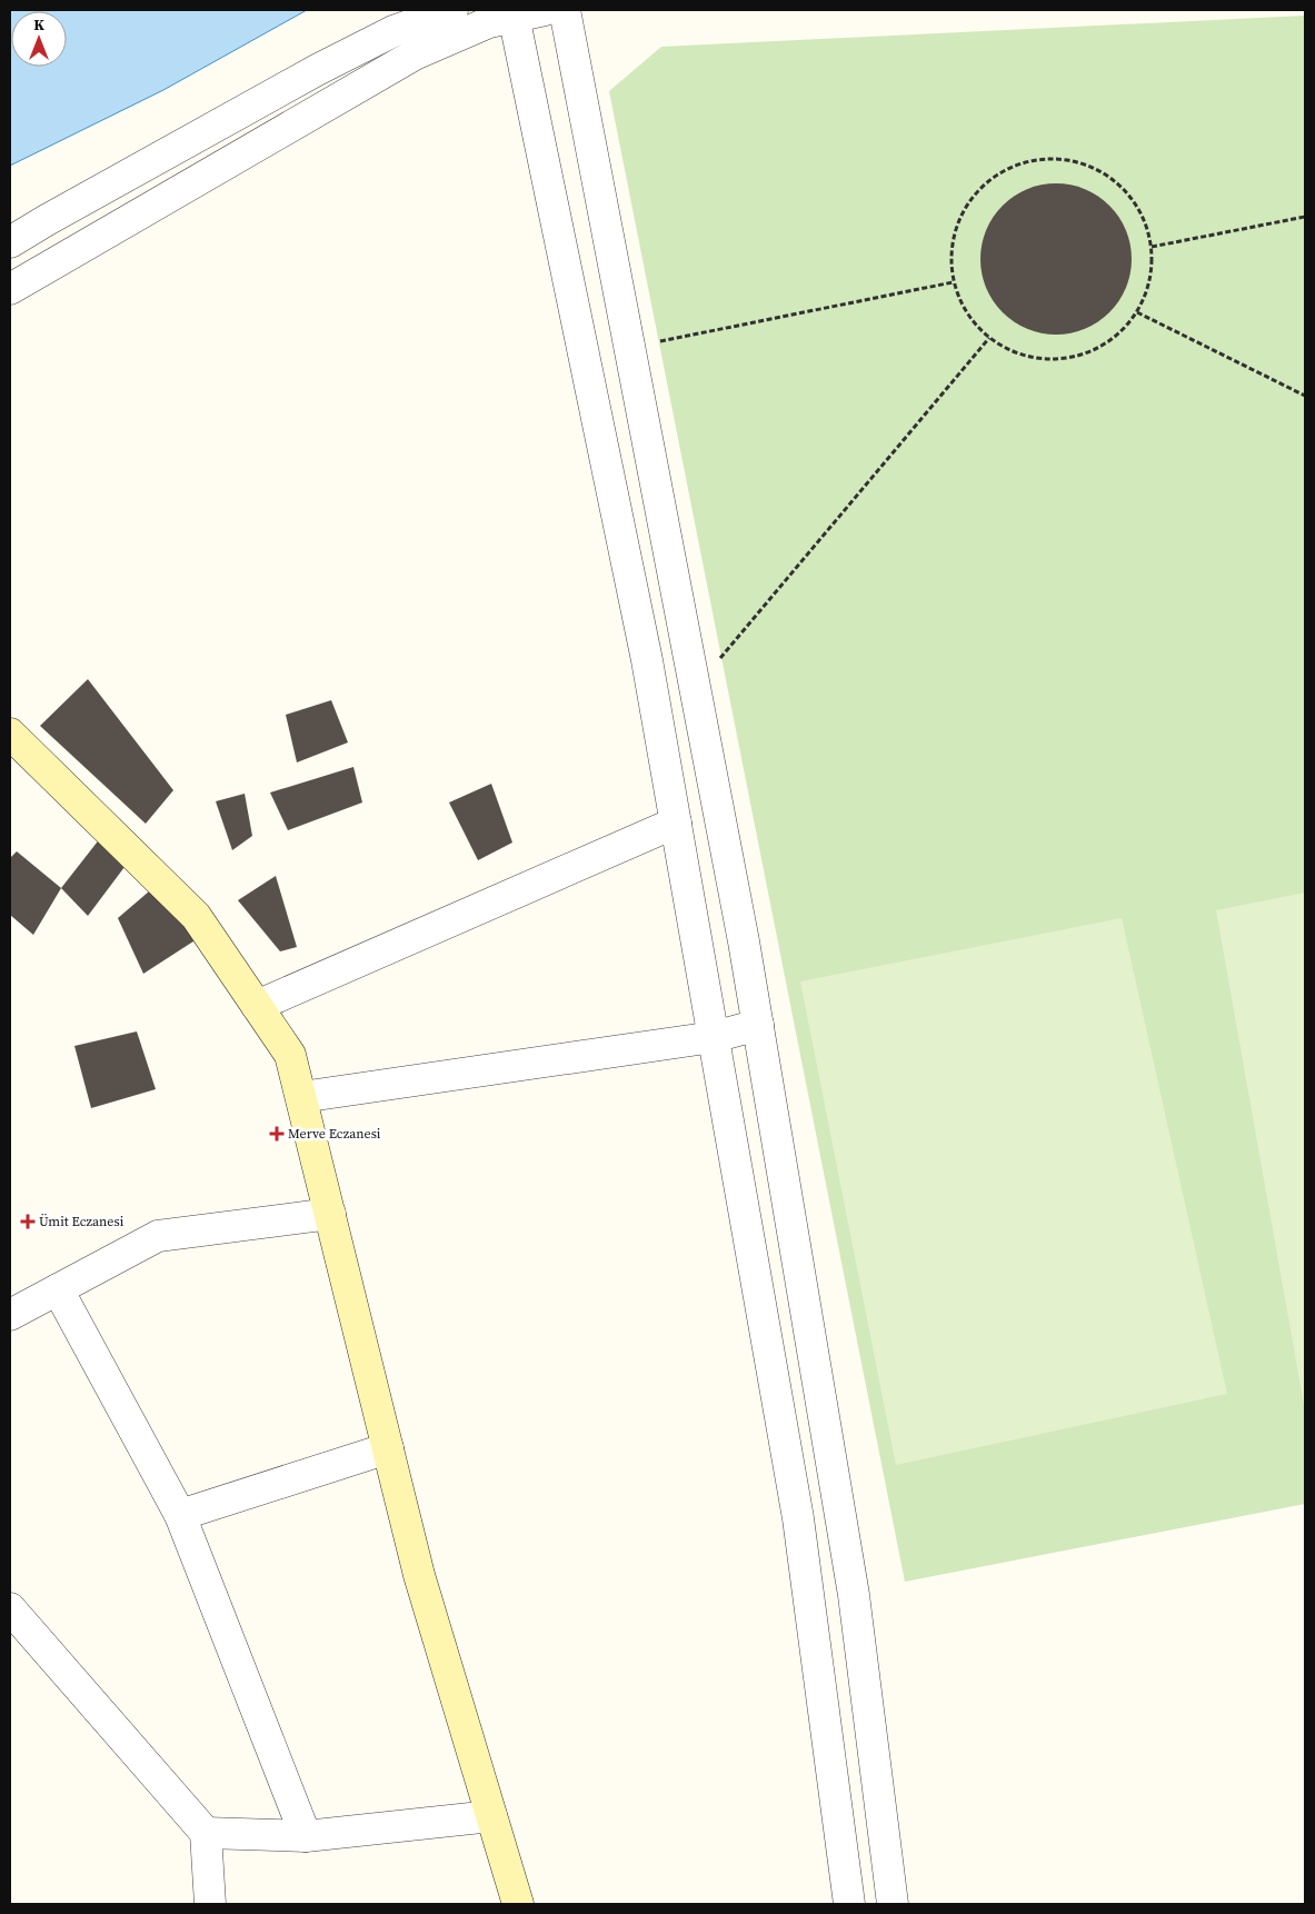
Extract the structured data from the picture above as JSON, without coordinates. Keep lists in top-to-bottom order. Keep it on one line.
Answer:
{"places":{"health":["Merve Eczanesi","Ümit Eczanesi"]},"north":"top"}
